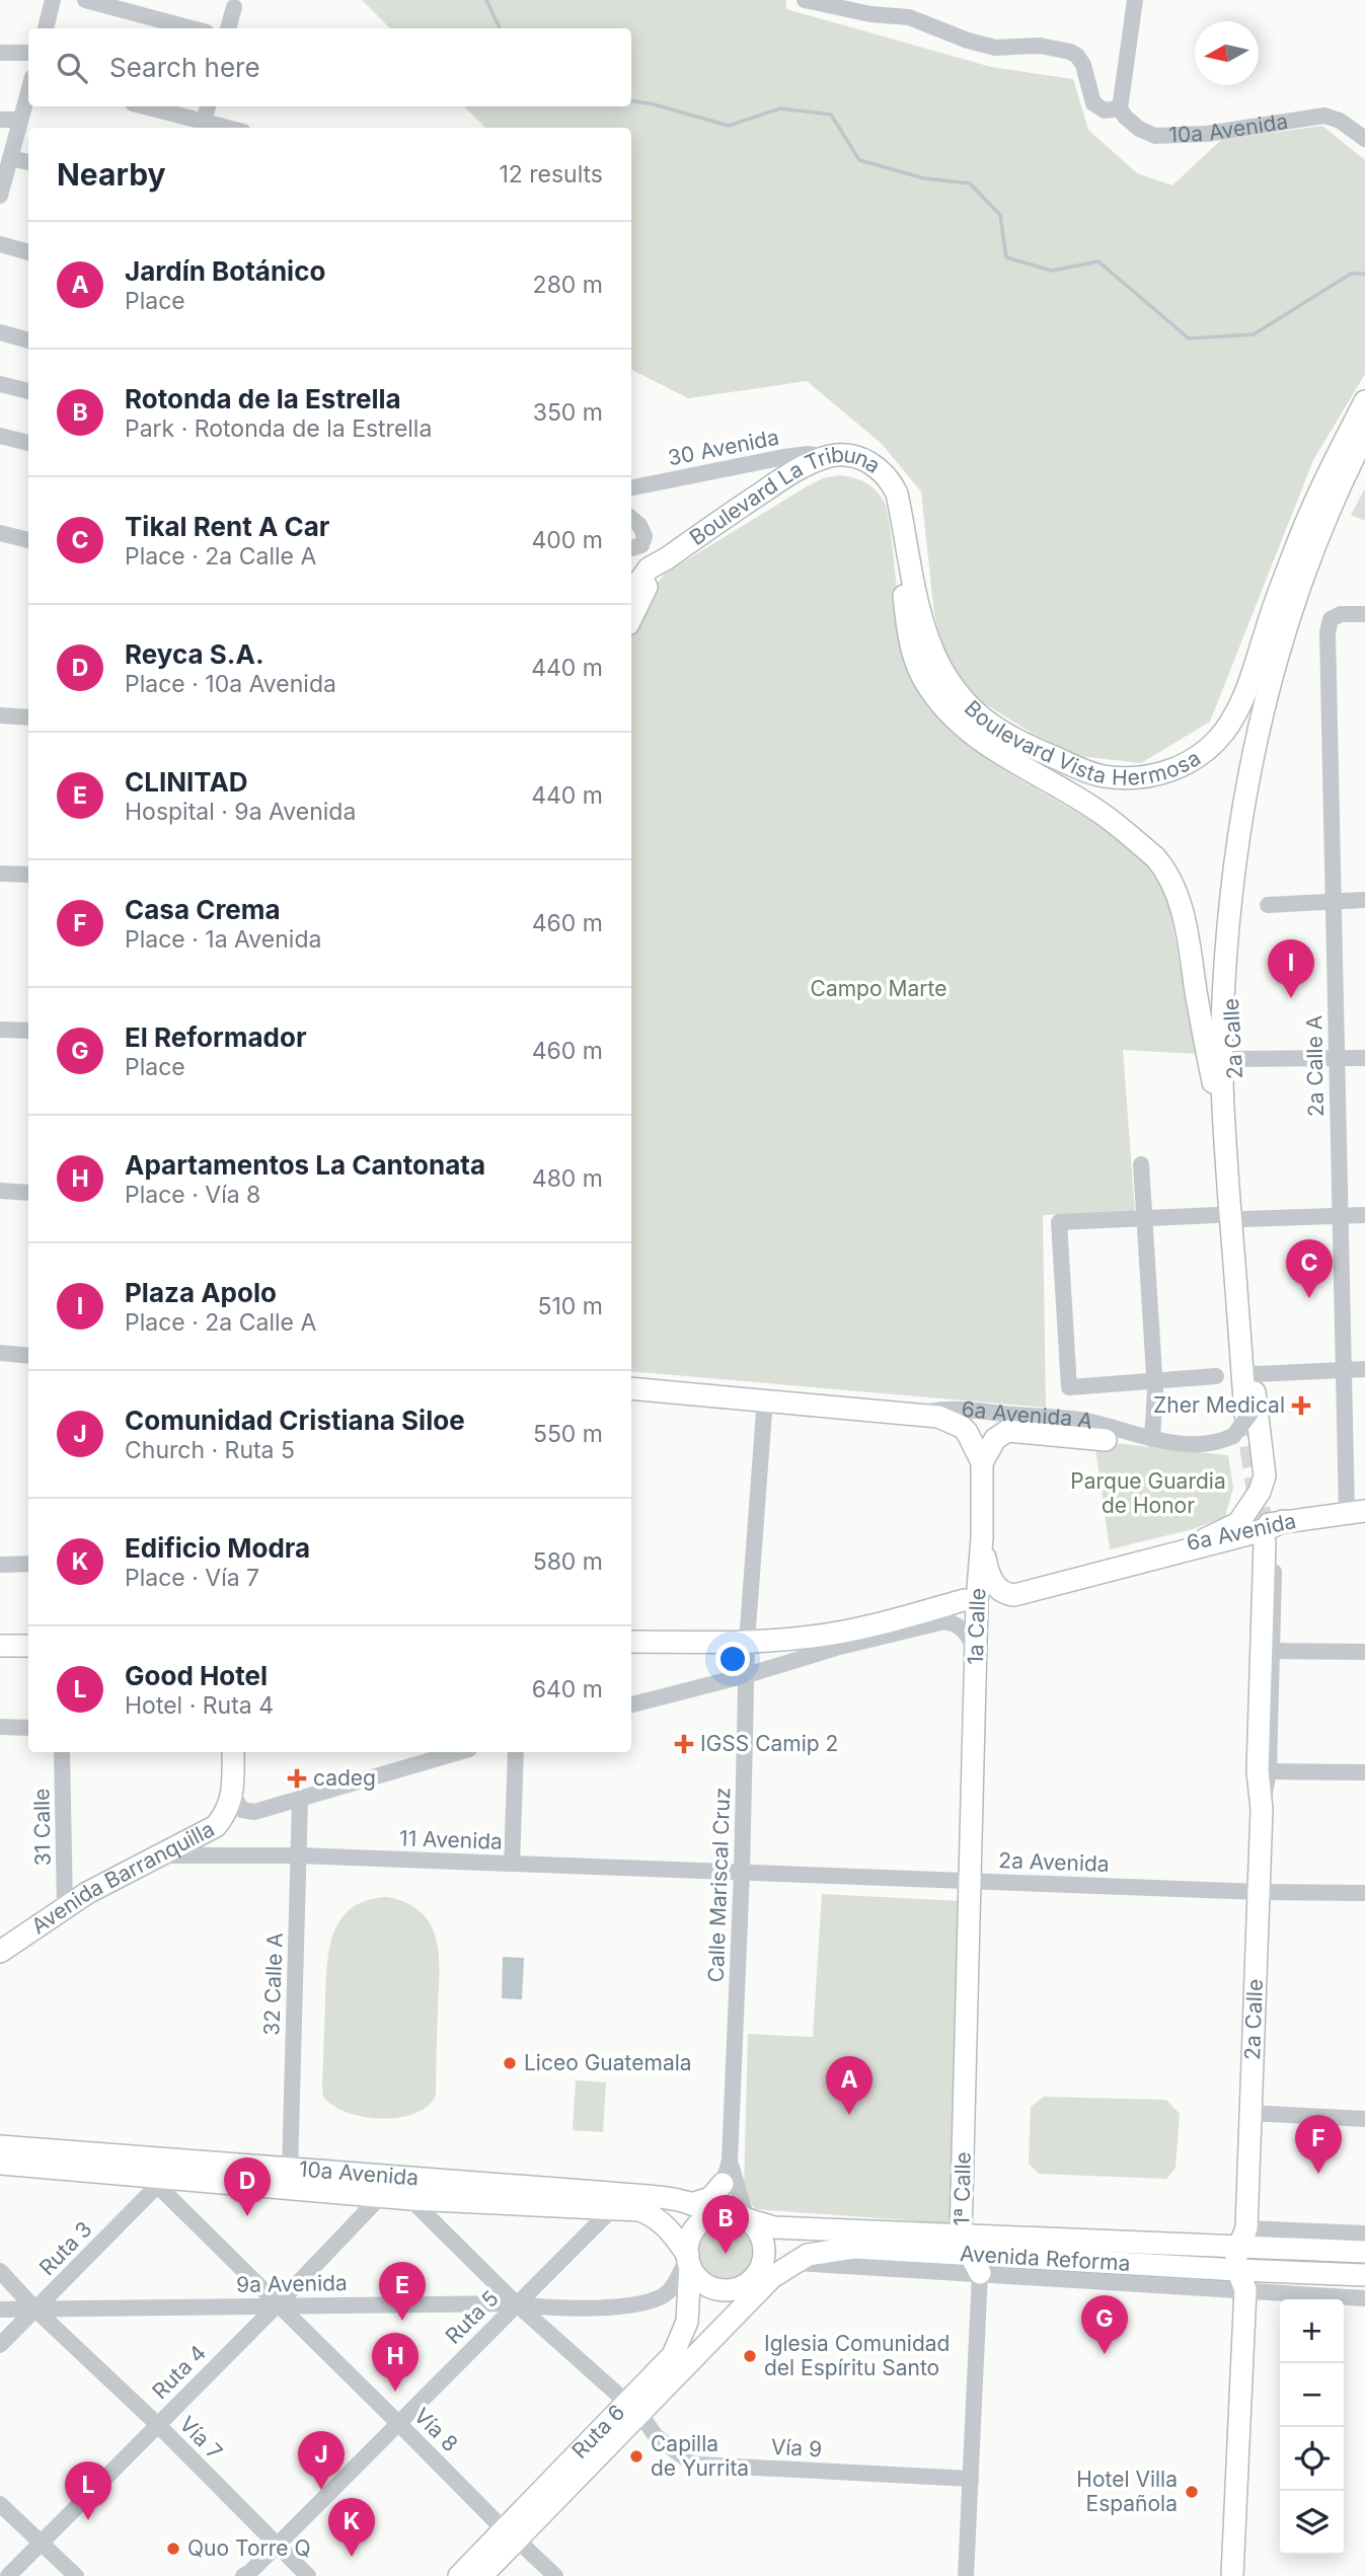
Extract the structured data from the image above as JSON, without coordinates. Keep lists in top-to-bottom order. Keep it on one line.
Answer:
{"streets":{"main road":["10a Avenida","Boulevard La Tribuna","Boulevard Vista Hermosa","2a Calle","6a Avenida A","6a Avenida","1a Calle","Avenida Barranquilla","1ª Calle","Avenida Reforma","Ruta 6"],"street":["30 Avenida","2a Calle A","31 Calle","11 Avenida","2a Avenida","Calle Mariscal Cruz","32 Calle A","Ruta 3","9a Avenida","Ruta 5","Ruta 4","Vía 8","Vía 7","Vía 9"]},"crossings":[["10a Avenida","Calle Mariscal Cruz"],["10a Avenida","32 Calle A"],["10a Avenida","Ruta 3"],["10a Avenida","Avenida Reforma"],["10a Avenida","9a Avenida"],["10a Avenida","Ruta 5"],["10a Avenida","Ruta 4"],["10a Avenida","Vía 8"],["10a Avenida","Ruta 6"],["10a Avenida","Vía 9"],["30 Avenida","Boulevard La Tribuna"],["Boulevard La Tribuna","Boulevard Vista Hermosa"],["2a Calle","6a Avenida A"],["2a Calle","6a Avenida"],["2a Calle","2a Avenida"],["2a Calle","Avenida Reforma"],["2a Calle A","6a Avenida"],["6a Avenida A","1a Calle"],["6a Avenida A","Calle Mariscal Cruz"],["1a Calle","2a Avenida"],["1a Calle","1ª Calle"],["31 Calle","Avenida Barranquilla"],["11 Avenida","2a Avenida"],["11 Avenida","Avenida Barranquilla"],["11 Avenida","Calle Mariscal Cruz"],["11 Avenida","32 Calle A"],["2a Avenida","Calle Mariscal Cruz"],["2a Avenida","1ª Calle"],["Calle Mariscal Cruz","Avenida Reforma"],["Calle Mariscal Cruz","9a Avenida"],["Calle Mariscal Cruz","Ruta 6"],["1ª Calle","Avenida Reforma"],["1ª Calle","Vía 9"],["Ruta 3","9a Avenida"],["Ruta 3","Vía 8"],["Ruta 3","Vía 7"],["Avenida Reforma","9a Avenida"],["Avenida Reforma","Ruta 6"],["9a Avenida","Ruta 5"],["9a Avenida","Ruta 4"],["9a Avenida","Vía 8"],["9a Avenida","Ruta 6"],["9a Avenida","Vía 7"],["9a Avenida","Vía 9"],["Ruta 5","Vía 8"],["Ruta 5","Vía 7"],["Ruta 5","Vía 9"],["Ruta 4","Vía 8"],["Ruta 4","Vía 7"],["Vía 8","Ruta 6"],["Ruta 6","Vía 9"]],"parks":["Campo Marte","Parque Guardia de Honor"],"places":{"health":["Zher Medical","IGSS Camip 2","cadeg"],"other":["Liceo Guatemala","Iglesia Comunidad del Espíritu Santo","Capilla de Yurrita","Hotel Villa Española","Quo Torre Q"]},"north":"left","page":{"search":"Search here","heading":["Nearby","12 results"],"list":[{"mark":"A","name":"Jardín Botánico","note":"Place","value":"280 m"},{"mark":"B","name":"Rotonda de la Estrella","note":"Park · Rotonda de la Estrella","value":"350 m"},{"mark":"C","name":"Tikal Rent A Car","note":"Place · 2a Calle A","value":"400 m"},{"mark":"D","name":"Reyca S.A.","note":"Place · 10a Avenida","value":"440 m"},{"mark":"E","name":"CLINITAD","note":"Hospital · 9a Avenida","value":"440 m"},{"mark":"F","name":"Casa Crema","note":"Place · 1a Avenida","value":"460 m"},{"mark":"G","name":"El Reformador","note":"Place","value":"460 m"},{"mark":"H","name":"Apartamentos La Cantonata","note":"Place · Vía 8","value":"480 m"},{"mark":"I","name":"Plaza Apolo","note":"Place · 2a Calle A","value":"510 m"},{"mark":"J","name":"Comunidad Cristiana Siloe","note":"Church · Ruta 5","value":"550 m"},{"mark":"K","name":"Edificio Modra","note":"Place · Vía 7","value":"580 m"},{"mark":"L","name":"Good Hotel","note":"Hotel · Ruta 4","value":"640 m"}],"pins":["I","C","A","F","D","B","E","G","H","J","L","K"],"map_buttons":["+","−"]}}
